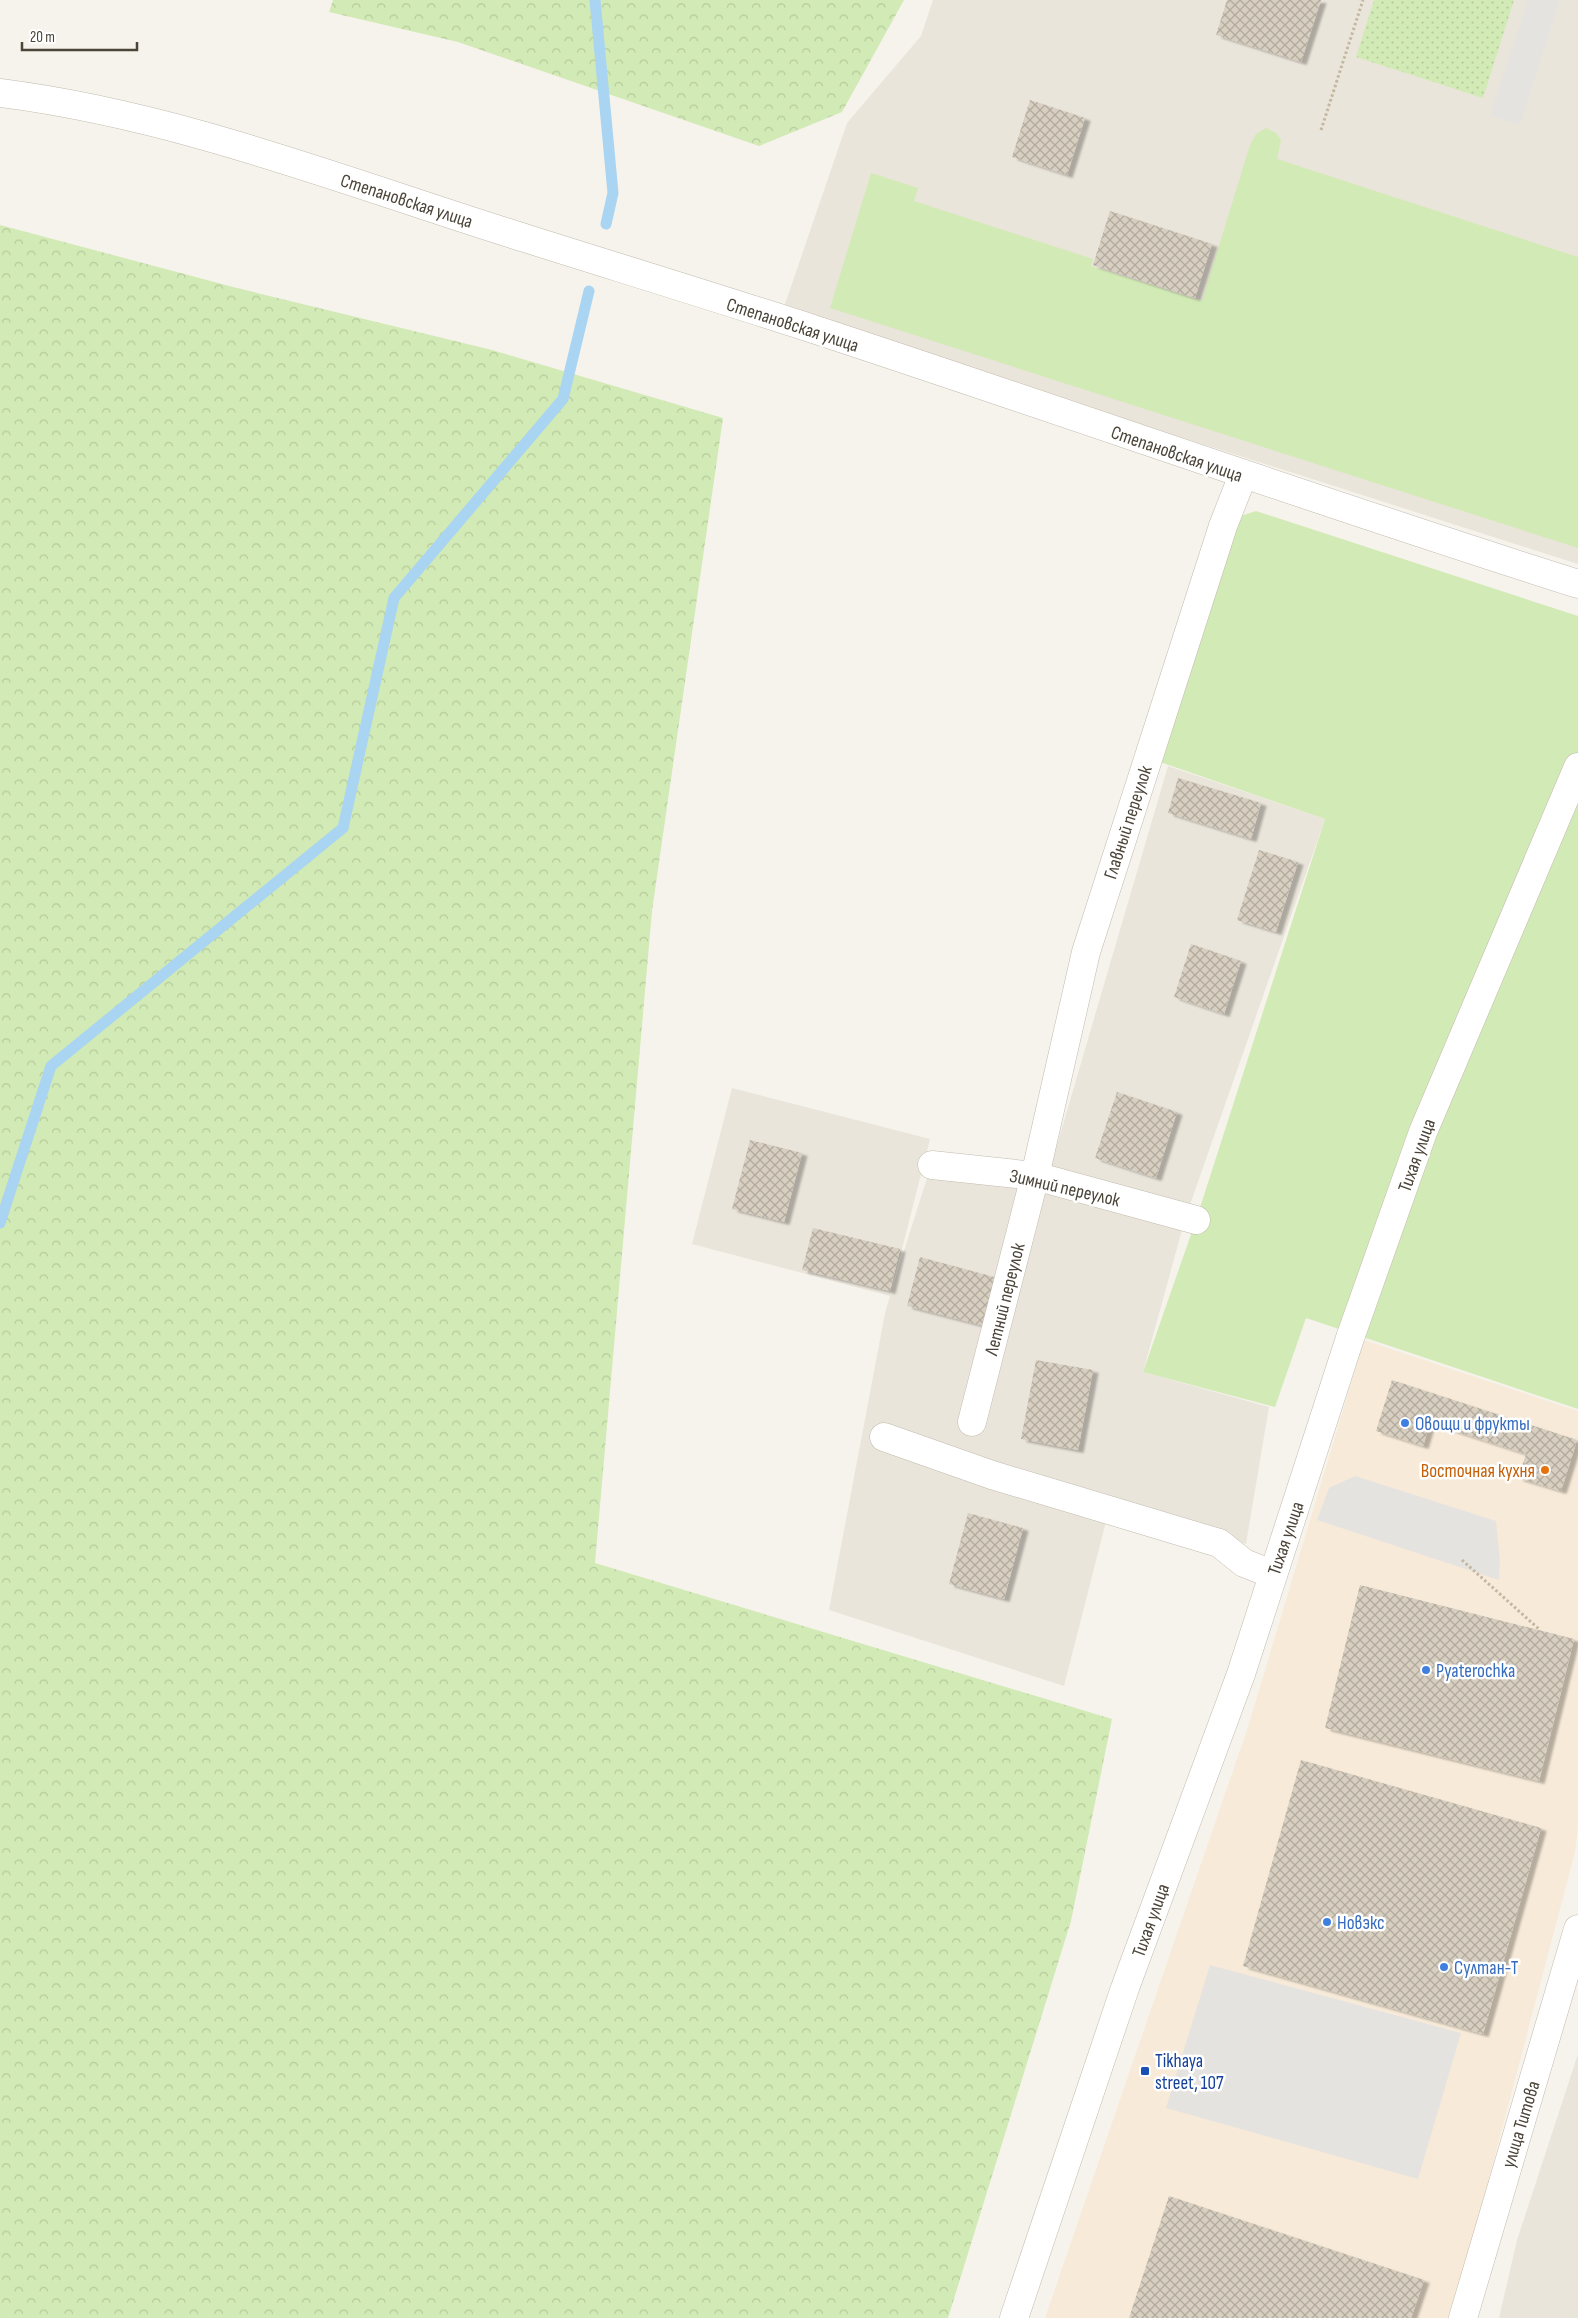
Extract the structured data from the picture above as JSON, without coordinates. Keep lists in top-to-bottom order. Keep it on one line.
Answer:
{"streets":{"street":["Степановская улица","Главный переулок","Тихая улица","Зимний переулок","Летний переулок","улица Титова"]},"crossings":[["Степановская улица","Главный переулок"],["Главный переулок","Зимний переулок"],["Главный переулок","Летний переулок"],["Зимний переулок","Летний переулок"]],"places":{"other":["Овощи и фрукты","Восточная кухня","Pyaterochka","Новэкс","Султан-Т"],"transit":["Tikhaya street, 107"]},"scale_bar":"20 m"}
